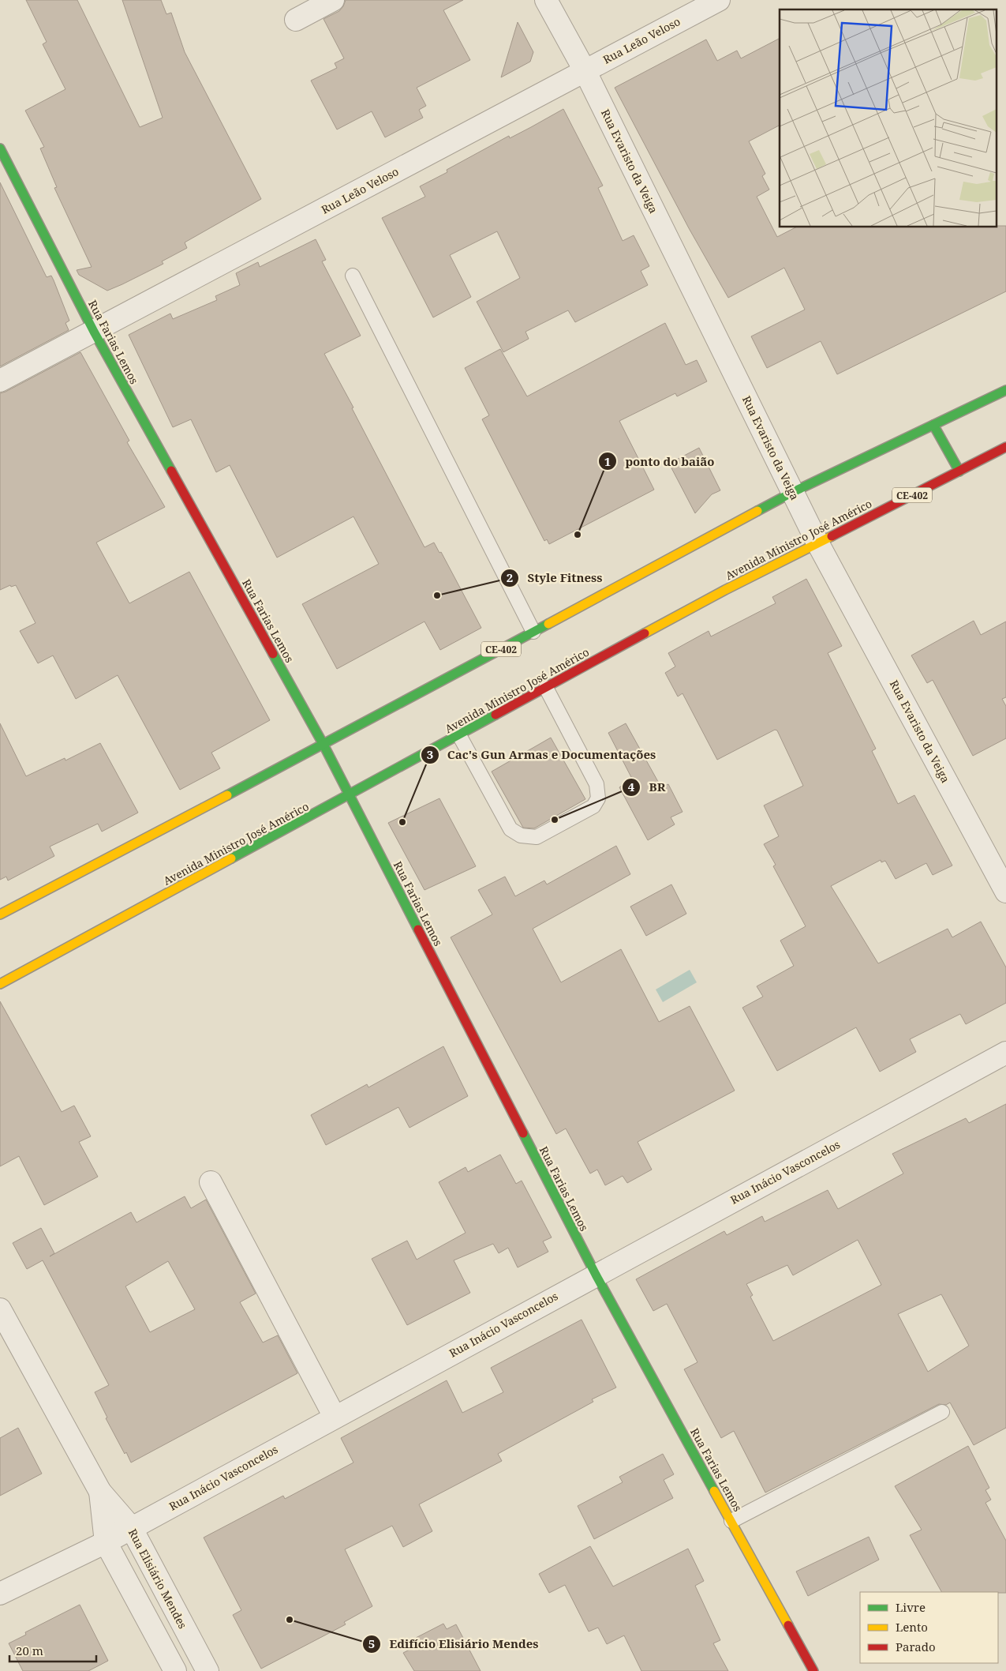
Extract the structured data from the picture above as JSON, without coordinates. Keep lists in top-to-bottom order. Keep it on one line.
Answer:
{"streets":{"main road":["Rua Farias Lemos","CE-402","Avenida Ministro José Américo"],"street":["Rua Leão Veloso","Rua Evaristo da Veiga","Rua Inácio Vasconcelos","Rua Elisiário Mendes"]},"crossings":[["Rua Leão Veloso","Rua Evaristo da Veiga"],["Rua Leão Veloso","Rua Farias Lemos"],["Rua Evaristo da Veiga","CE-402"],["Rua Evaristo da Veiga","Avenida Ministro José Américo"],["Rua Farias Lemos","CE-402"],["Rua Farias Lemos","Avenida Ministro José Américo"],["Rua Farias Lemos","Rua Inácio Vasconcelos"],["Rua Inácio Vasconcelos","Rua Elisiário Mendes"]],"places":["ponto do baião","Style Fitness","BR","Cac's Gun Armas e Documentações","Edifício Elisiário Mendes"],"legend":["Livre","Lento","Parado"],"scale_bar":"20 m"}
